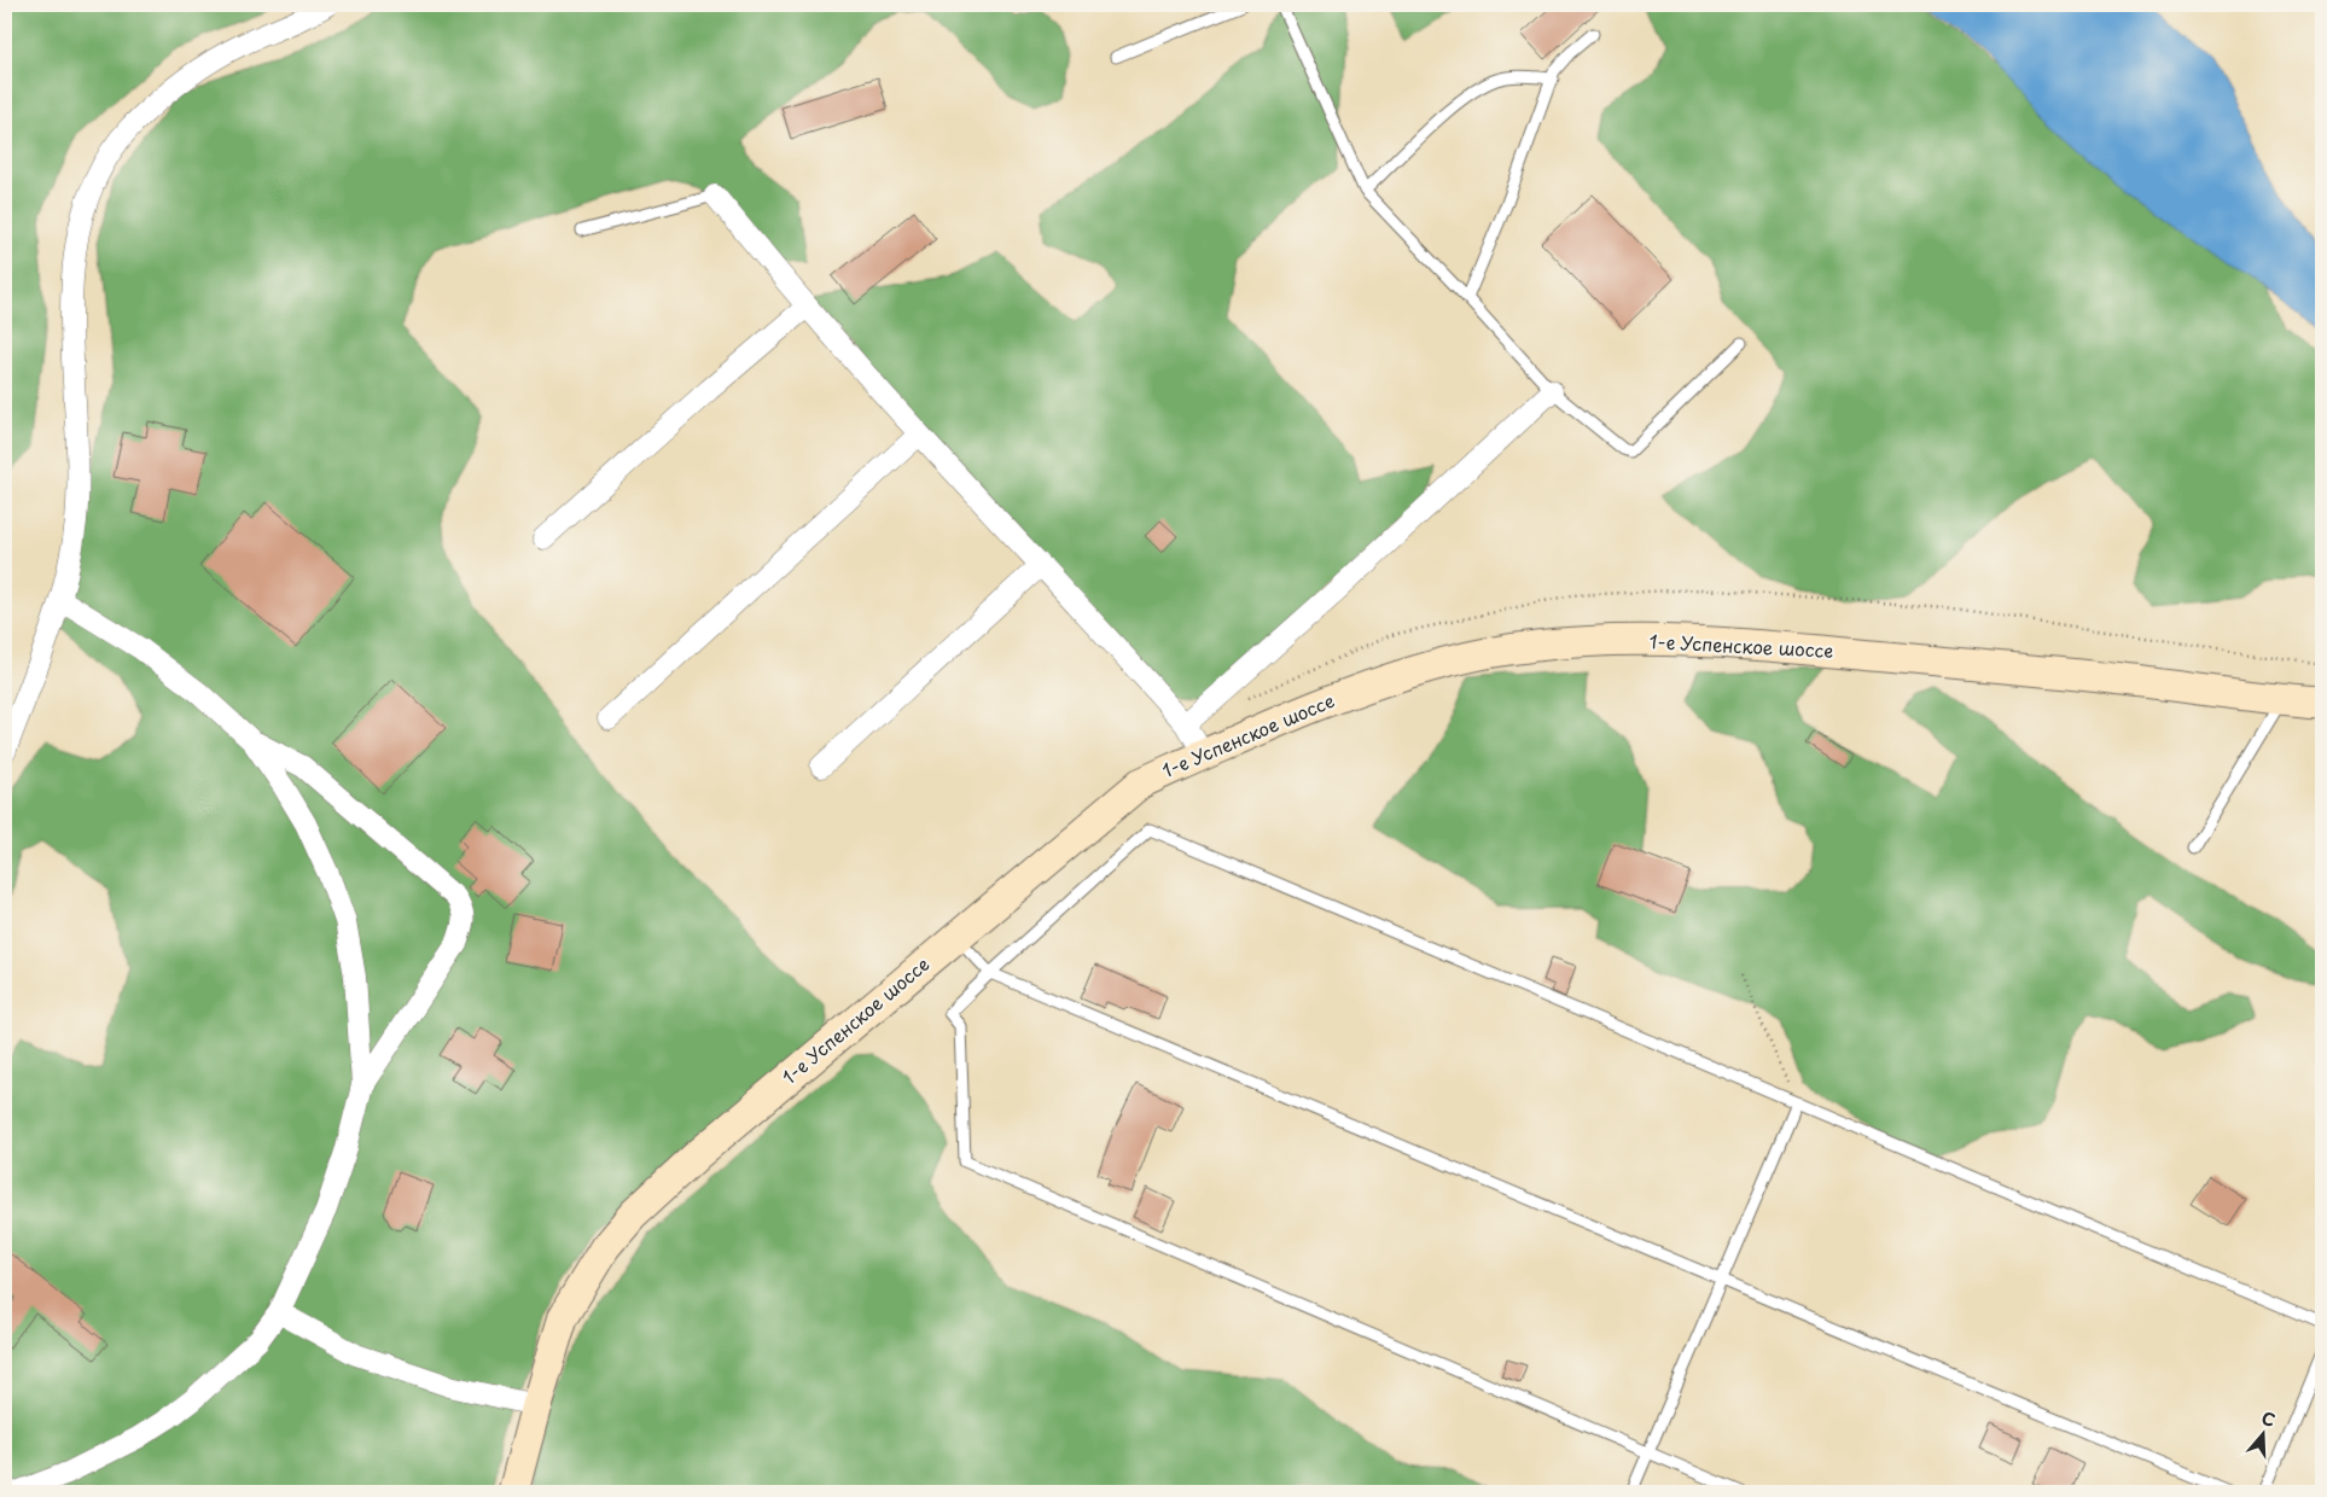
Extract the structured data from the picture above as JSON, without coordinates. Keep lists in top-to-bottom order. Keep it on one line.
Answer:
{"streets":{"main road":["1-е Успенское шоссе"]},"north":"top"}
